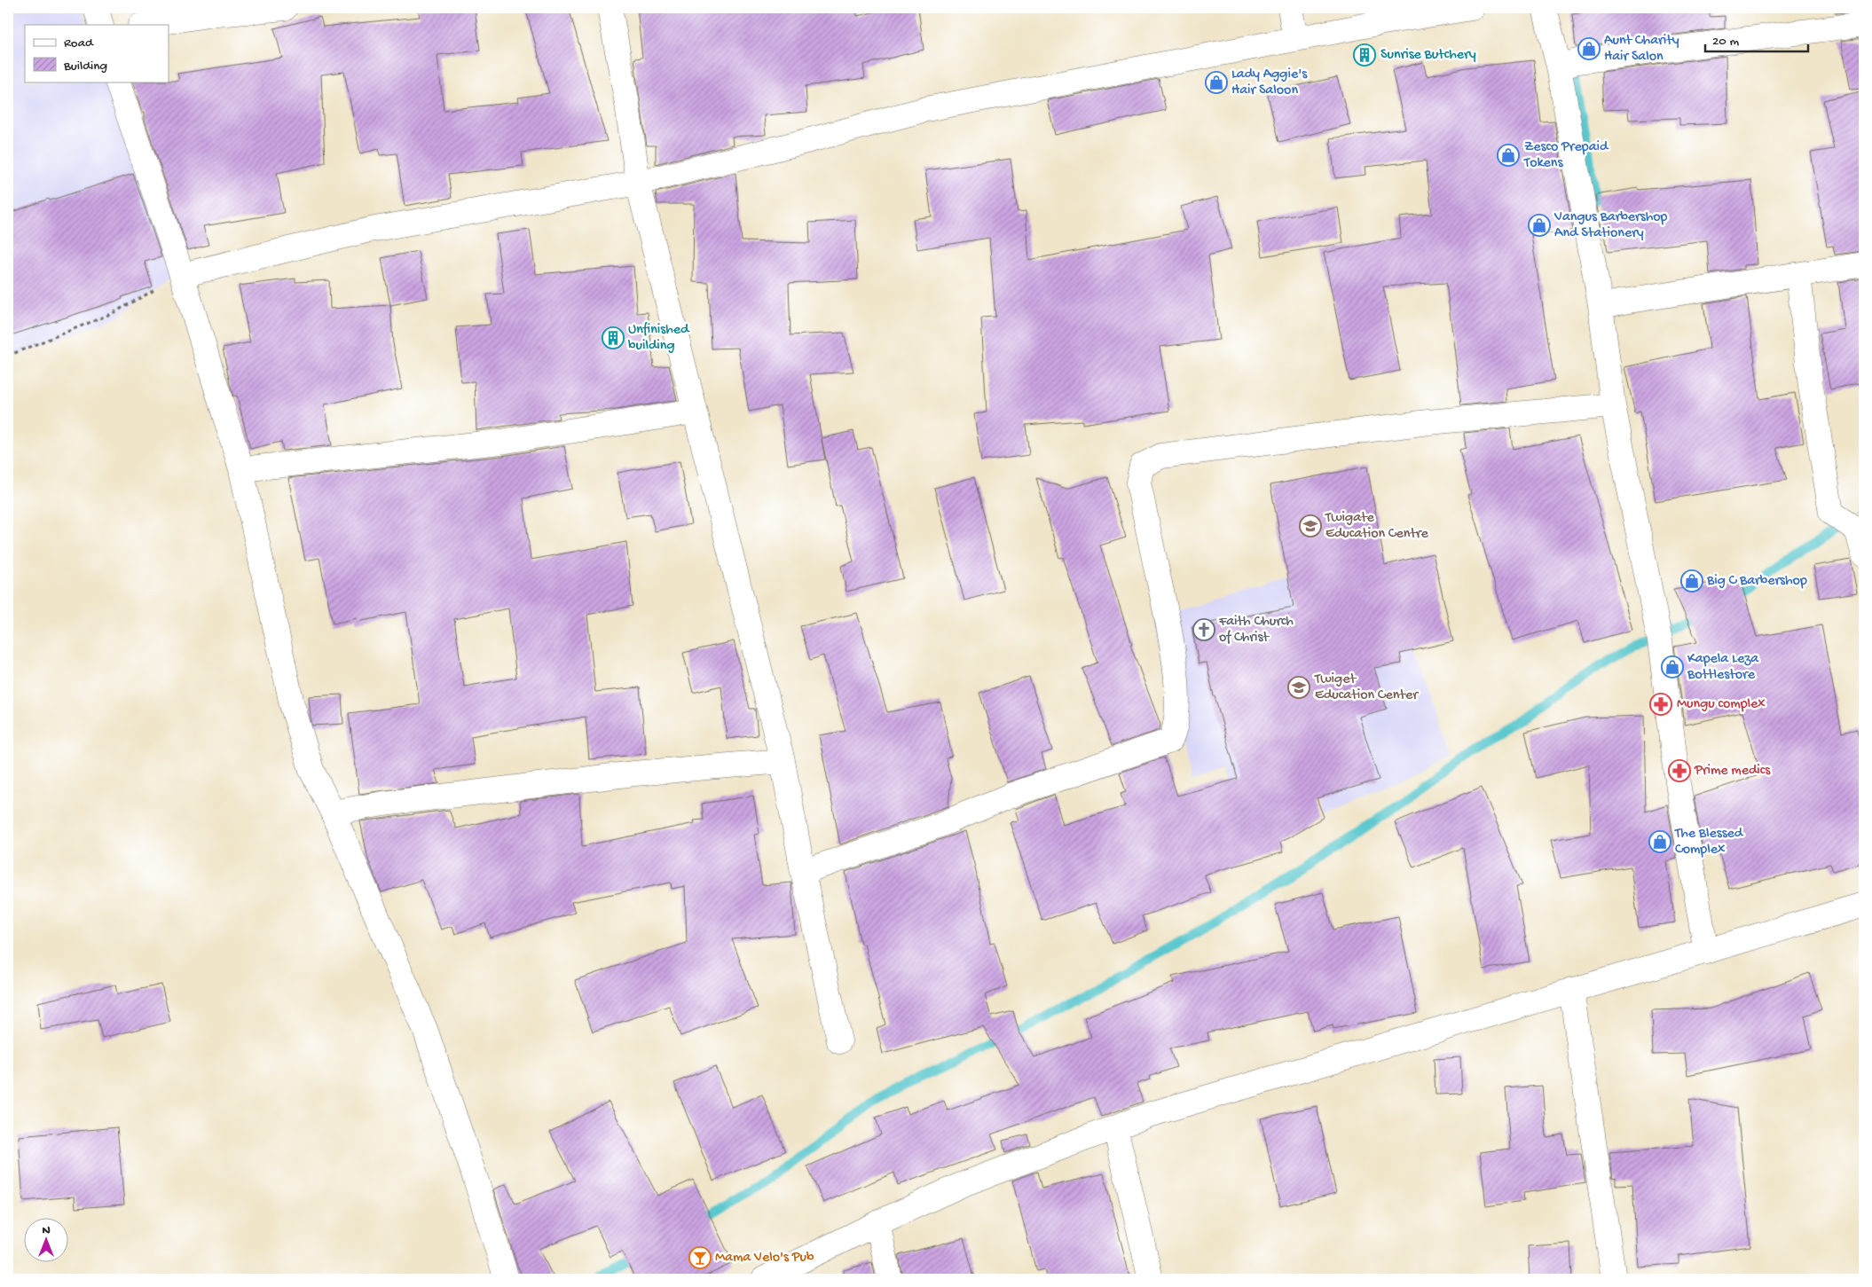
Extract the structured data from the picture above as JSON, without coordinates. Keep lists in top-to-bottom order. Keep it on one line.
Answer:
{"places":{"shop":["Aunt Charity Hair Salon","Lady Aggie's Hair Saloon","Zesco Prepaid Tokens","Vangus Barbershop And Stationery","Big C Barbershop","Kapela Leza Bottlestore","The Blessed Complex"],"building":["Sunrise Butchery","Unfinished building"],"school or university":["Twigate Education Centre","Twiget Education Center"],"church":["Faith Church of Christ"],"pharmacy":["Mungu complex","Prime medics"],"bar":["Mama Velo's Pub"]},"legend":["Road","Building"],"scale_bar":"20 m","north":"top"}
